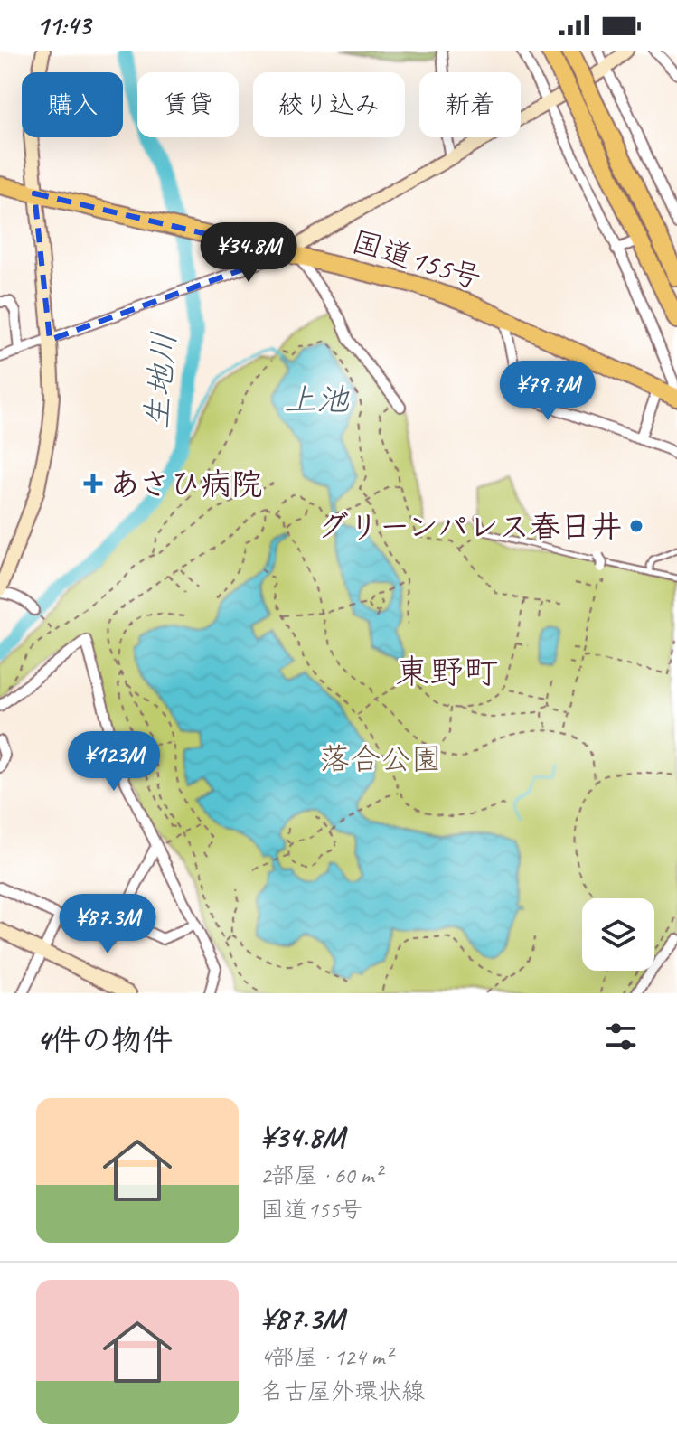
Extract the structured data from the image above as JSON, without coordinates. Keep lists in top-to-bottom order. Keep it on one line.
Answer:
{"streets":{"highway":["国道155号"]},"districts":["東野町"],"water":["生地川","上池"],"parks":["落合公園"],"places":{"health":["あさひ病院"],"other":["グリーンパレス春日井"]},"page":{"status":"11:43","chip":["購入","賃貸","絞り込み","新着"],"price":["¥34.8M","¥79.7M","¥123M","¥87.3M"],"heading":"4件の物件","list":[{"name":"¥34.8M","note":"2部屋 · 60 m² · 国道155号"},{"name":"¥87.3M","note":"4部屋 · 124 m² · 名古屋外環状線"}]}}
